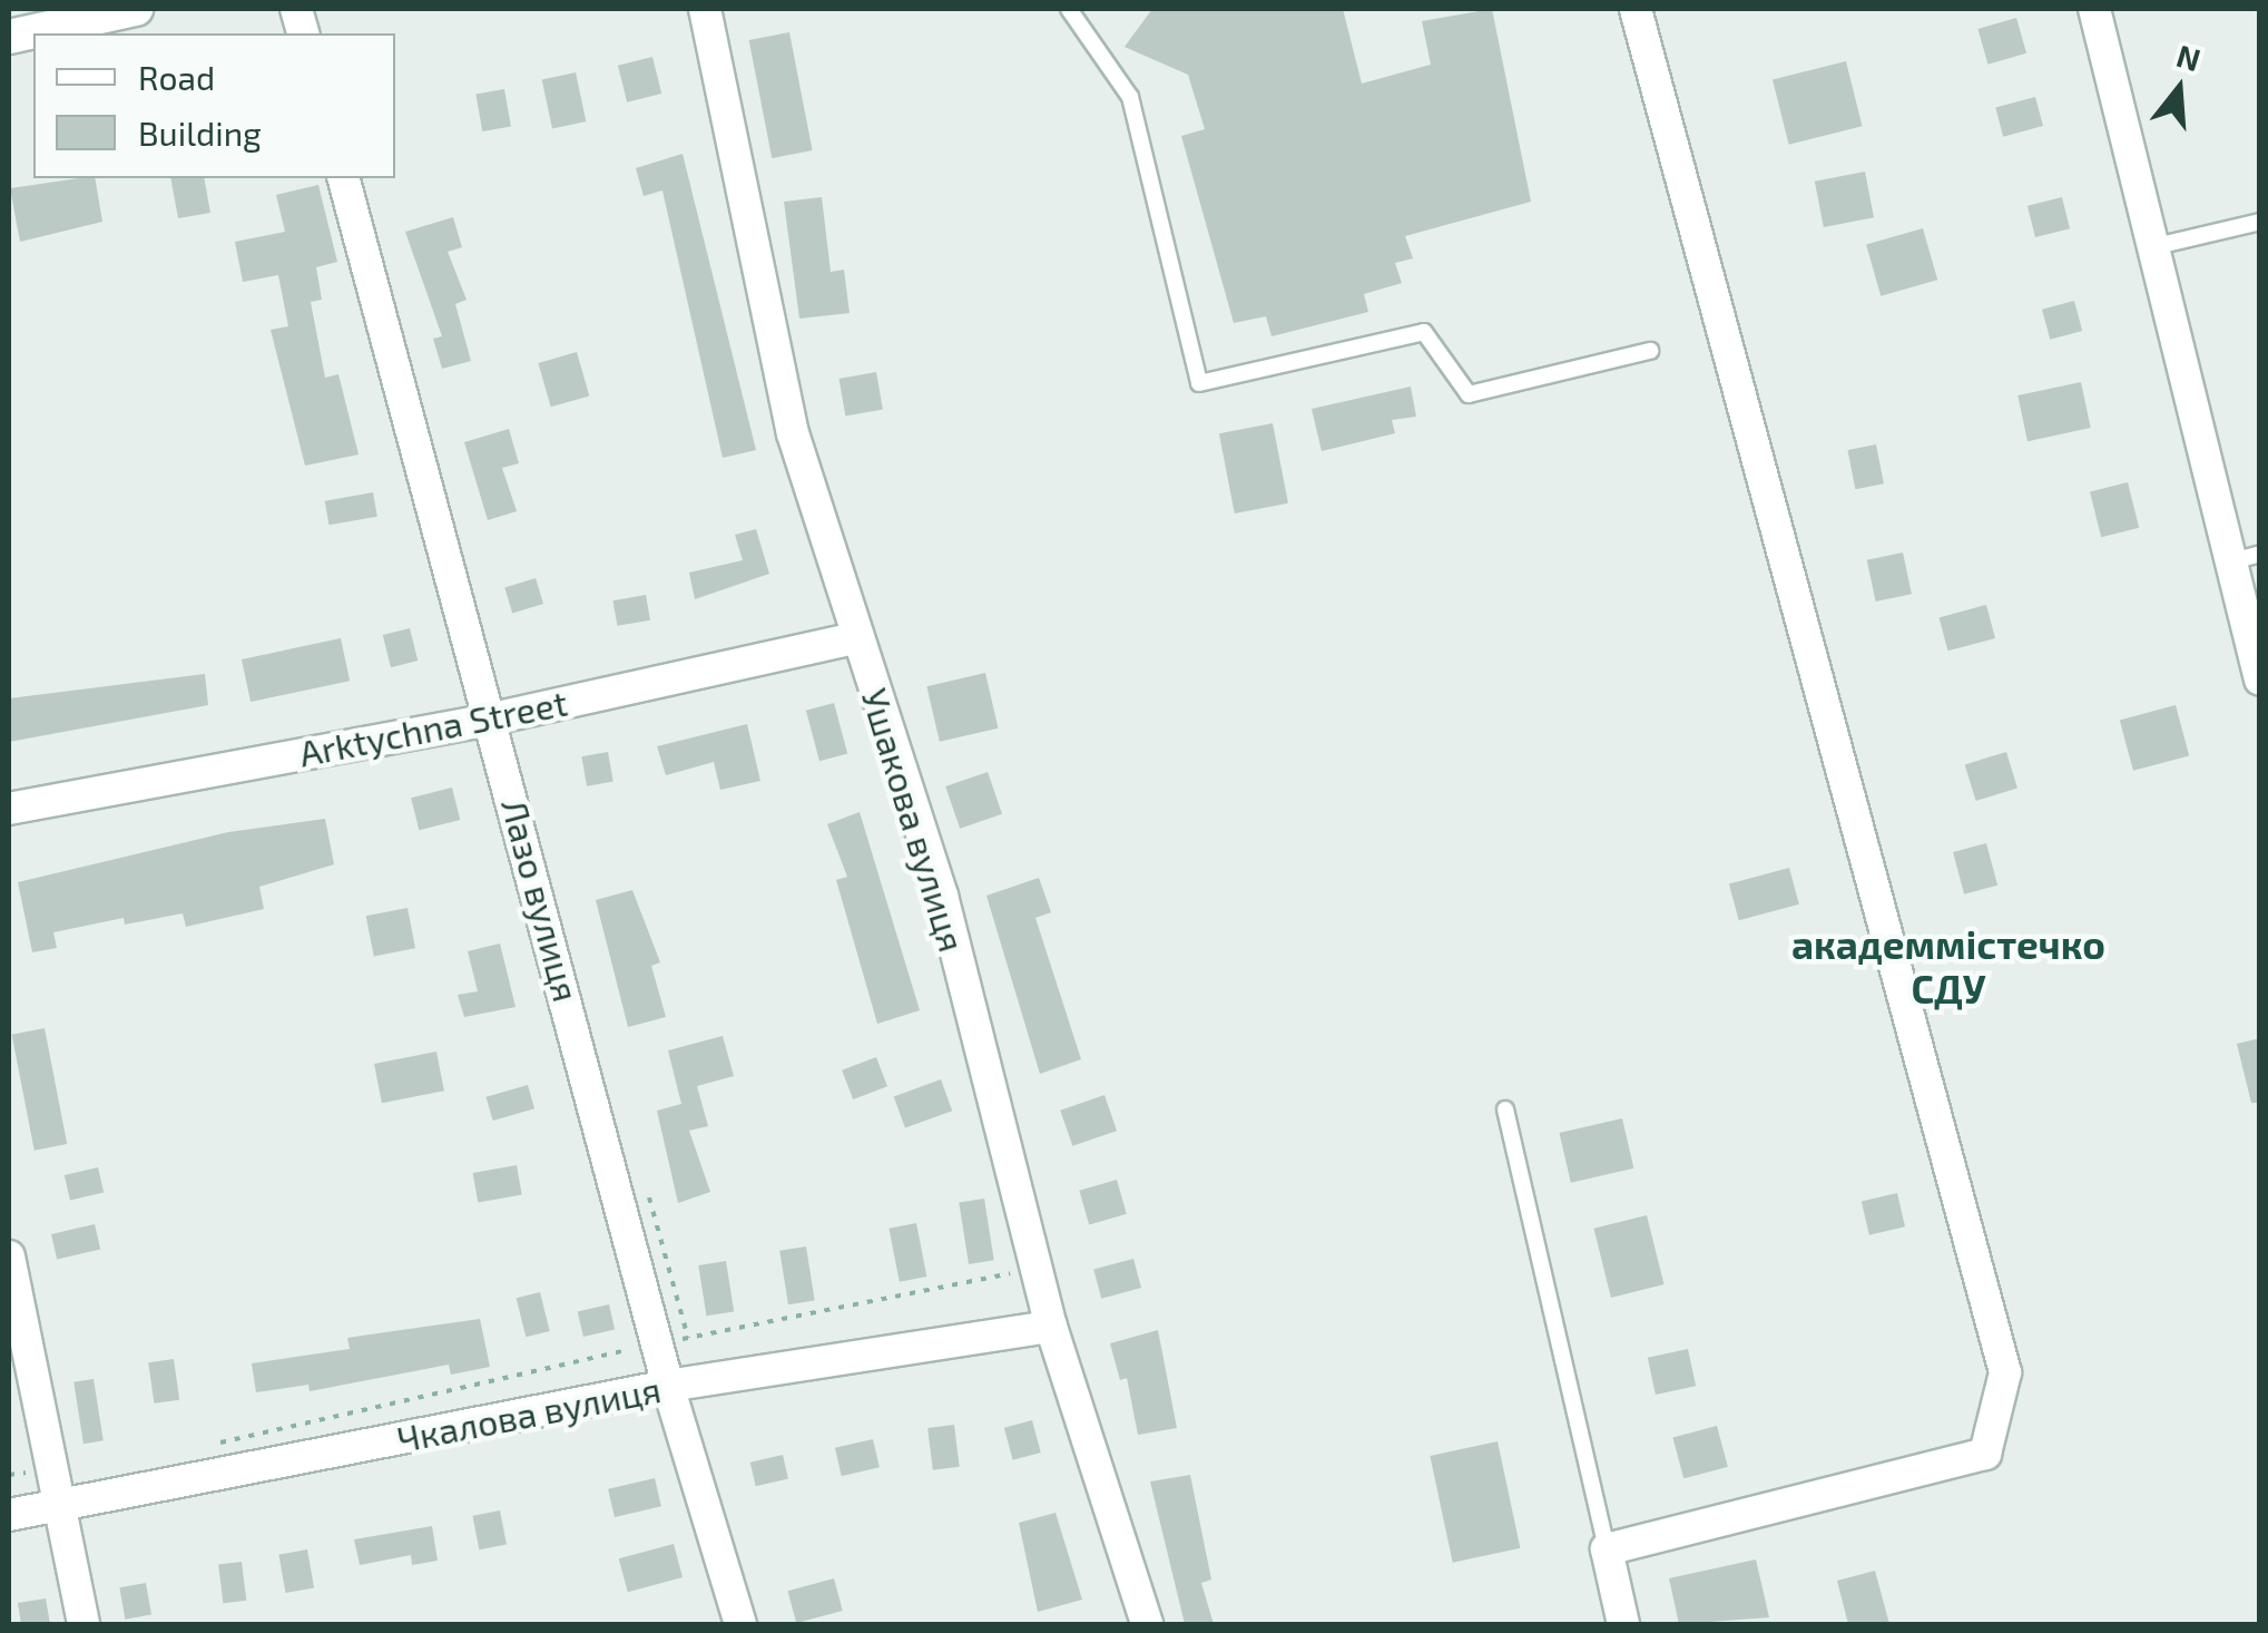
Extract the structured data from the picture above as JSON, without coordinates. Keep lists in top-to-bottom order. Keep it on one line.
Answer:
{"streets":{"street":["Arktychna Street","Ушакова вулиця","Лазо вулиця","Чкалова вулиця"]},"crossings":[["Arktychna Street","Ушакова вулиця"],["Arktychna Street","Лазо вулиця"],["Ушакова вулиця","Чкалова вулиця"],["Лазо вулиця","Чкалова вулиця"]],"districts":["академмістечко СДУ"],"legend":["Road","Building"],"north":"top"}
